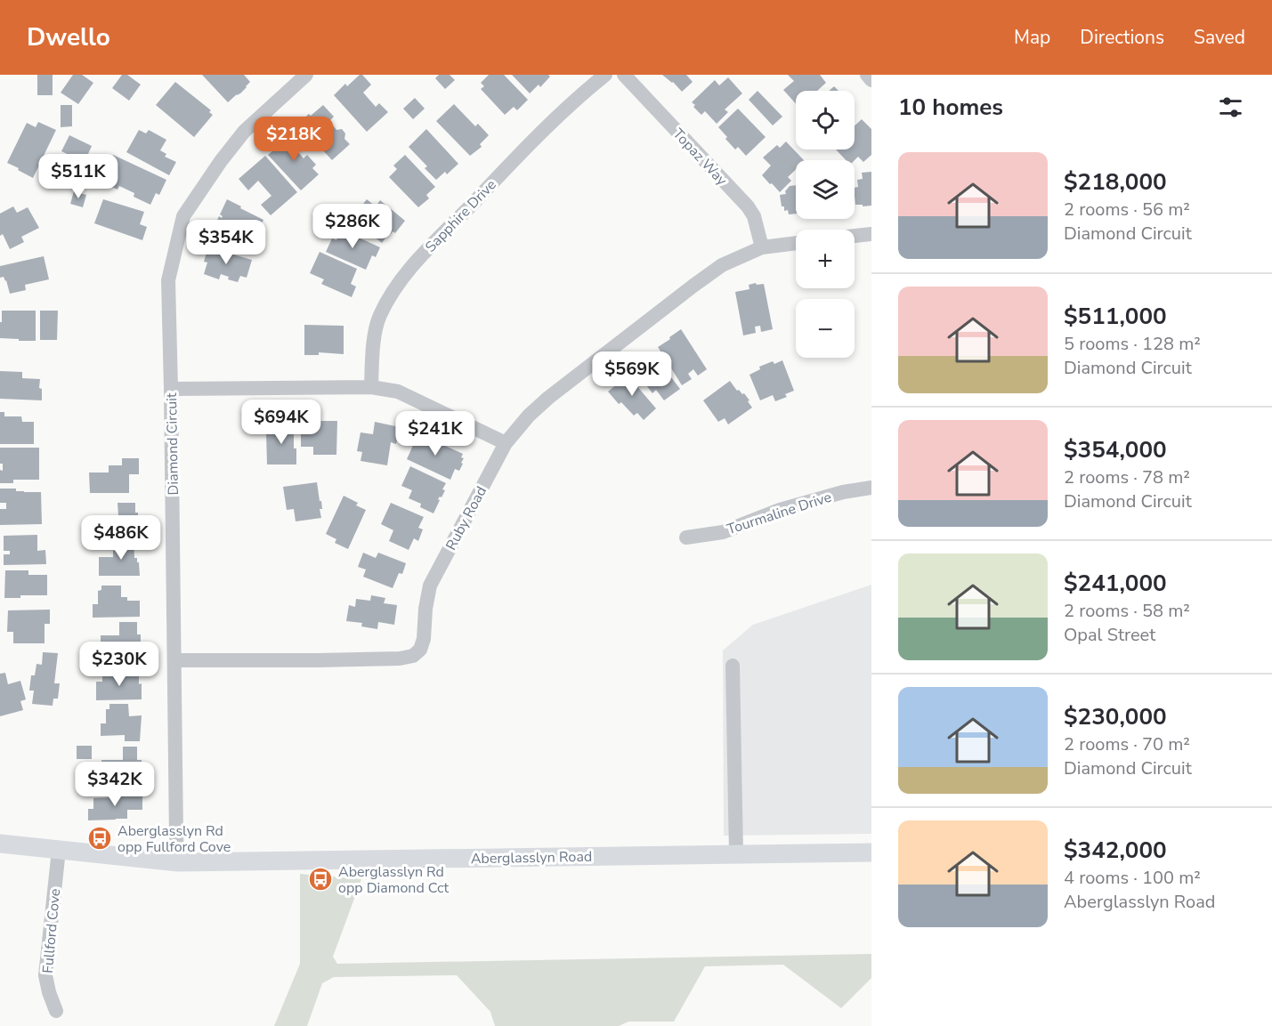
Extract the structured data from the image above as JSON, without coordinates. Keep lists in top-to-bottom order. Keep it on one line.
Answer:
{"streets":{"main road":["Aberglasslyn Road"],"street":["Topaz Way","Sapphire Drive","Diamond Circuit","Tourmaline Drive","Ruby Road","Fullford Cove"]},"crossings":[["Topaz Way","Ruby Road"],["Diamond Circuit","Ruby Road"],["Diamond Circuit","Aberglasslyn Road"],["Aberglasslyn Road","Fullford Cove"]],"places":{"bus stop":["Aberglasslyn Rd opp Fullford Cove","Aberglasslyn Rd opp Diamond Cct"]},"page":{"header":"Dwello","nav":["Map","Directions","Saved"],"heading":"10 homes","map_buttons":["+","−"],"price":["$218K","$511K","$286K","$354K","$569K","$694K","$241K","$486K","$230K","$342K"],"list":[{"name":"$218,000","note":"2 rooms · 56 m² · Diamond Circuit"},{"name":"$511,000","note":"5 rooms · 128 m² · Diamond Circuit"},{"name":"$354,000","note":"2 rooms · 78 m² · Diamond Circuit"},{"name":"$241,000","note":"2 rooms · 58 m² · Opal Street"},{"name":"$230,000","note":"2 rooms · 70 m² · Diamond Circuit"},{"name":"$342,000","note":"4 rooms · 100 m² · Aberglasslyn Road"}]}}
